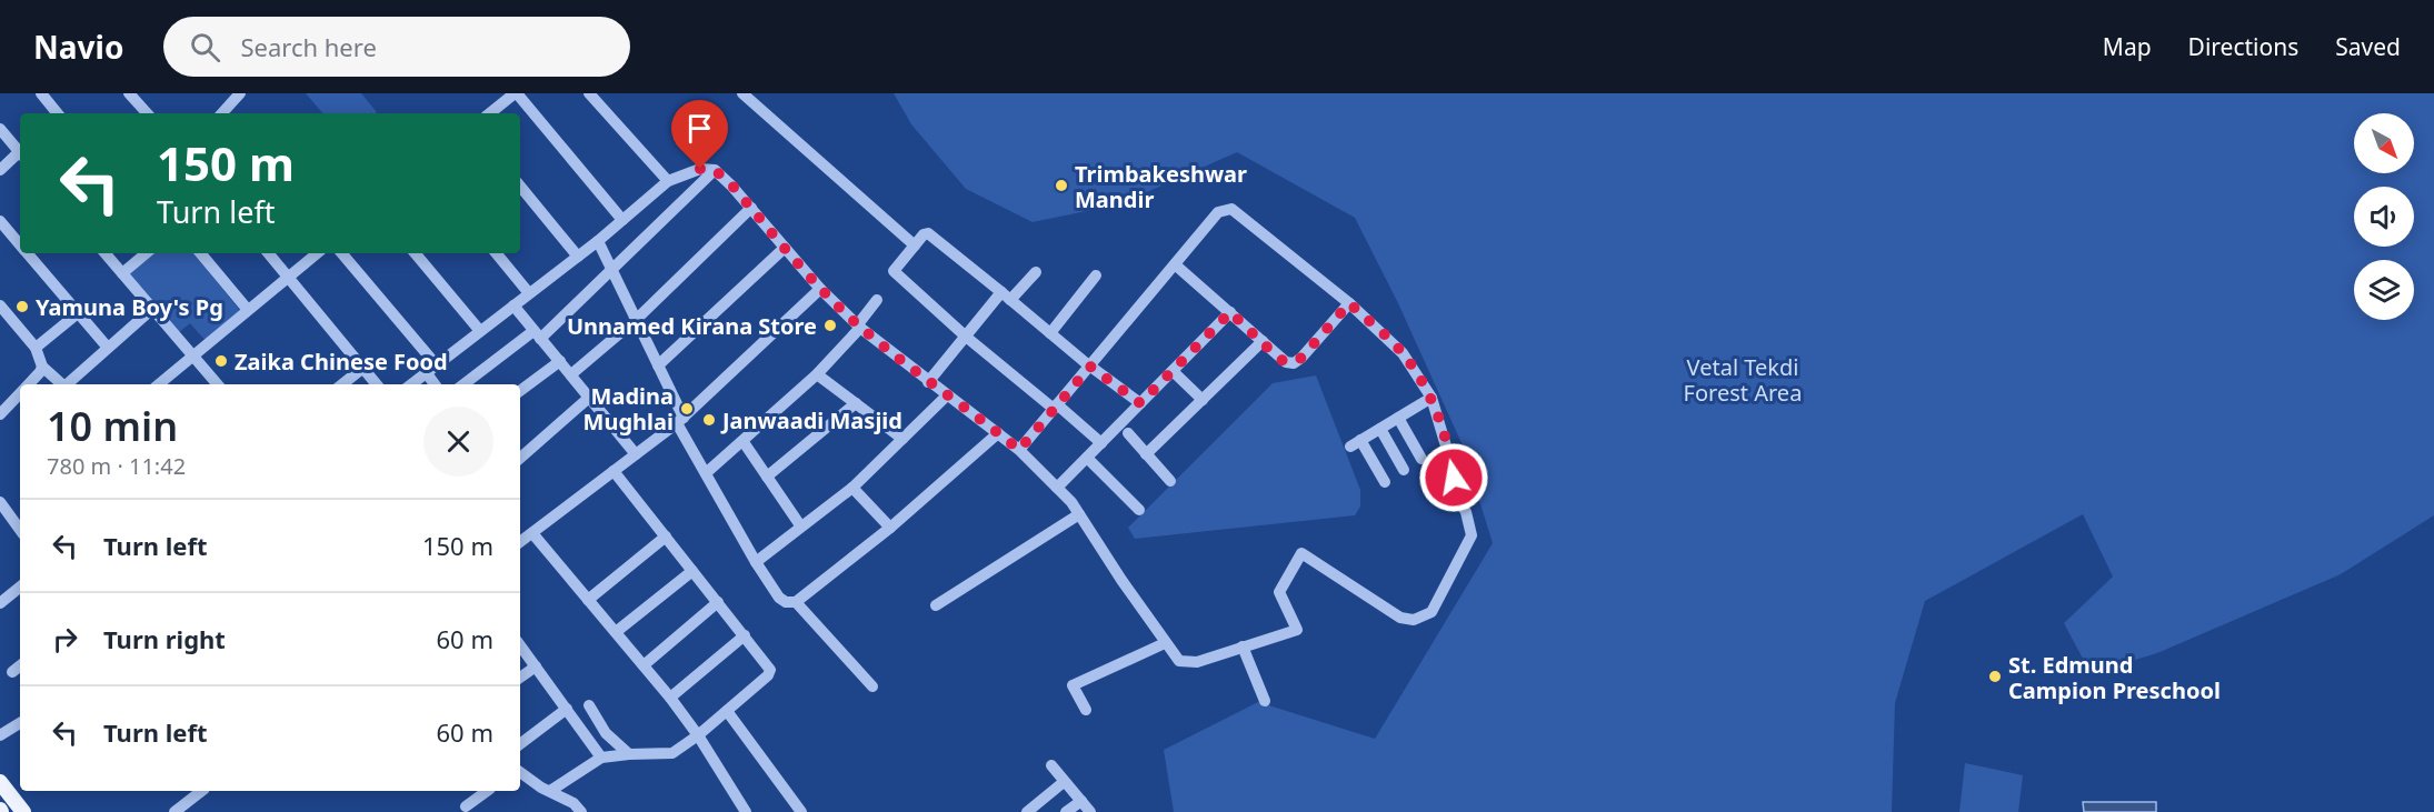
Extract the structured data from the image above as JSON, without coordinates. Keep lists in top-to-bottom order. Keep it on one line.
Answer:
{"parks":["Vetal Tekdi Forest Area"],"places":["Trimbakeshwar Mandir","Yamuna Boy's Pg","Unnamed Kirana Store","Zaika Chinese Food","Madina Mughlai","Janwaadi Masjid","St. Edmund Campion Preschool"],"north":"bottom right","page":{"header":"Navio","search":"Search here","nav":["Map","Directions","Saved"],"turn":["150 m","Turn left"],"heading":["10 min","780 m · 11:42"],"list":[{"name":"Turn left","value":"150 m"},{"name":"Turn right","value":"60 m"},{"name":"Turn left","value":"60 m"}]}}
